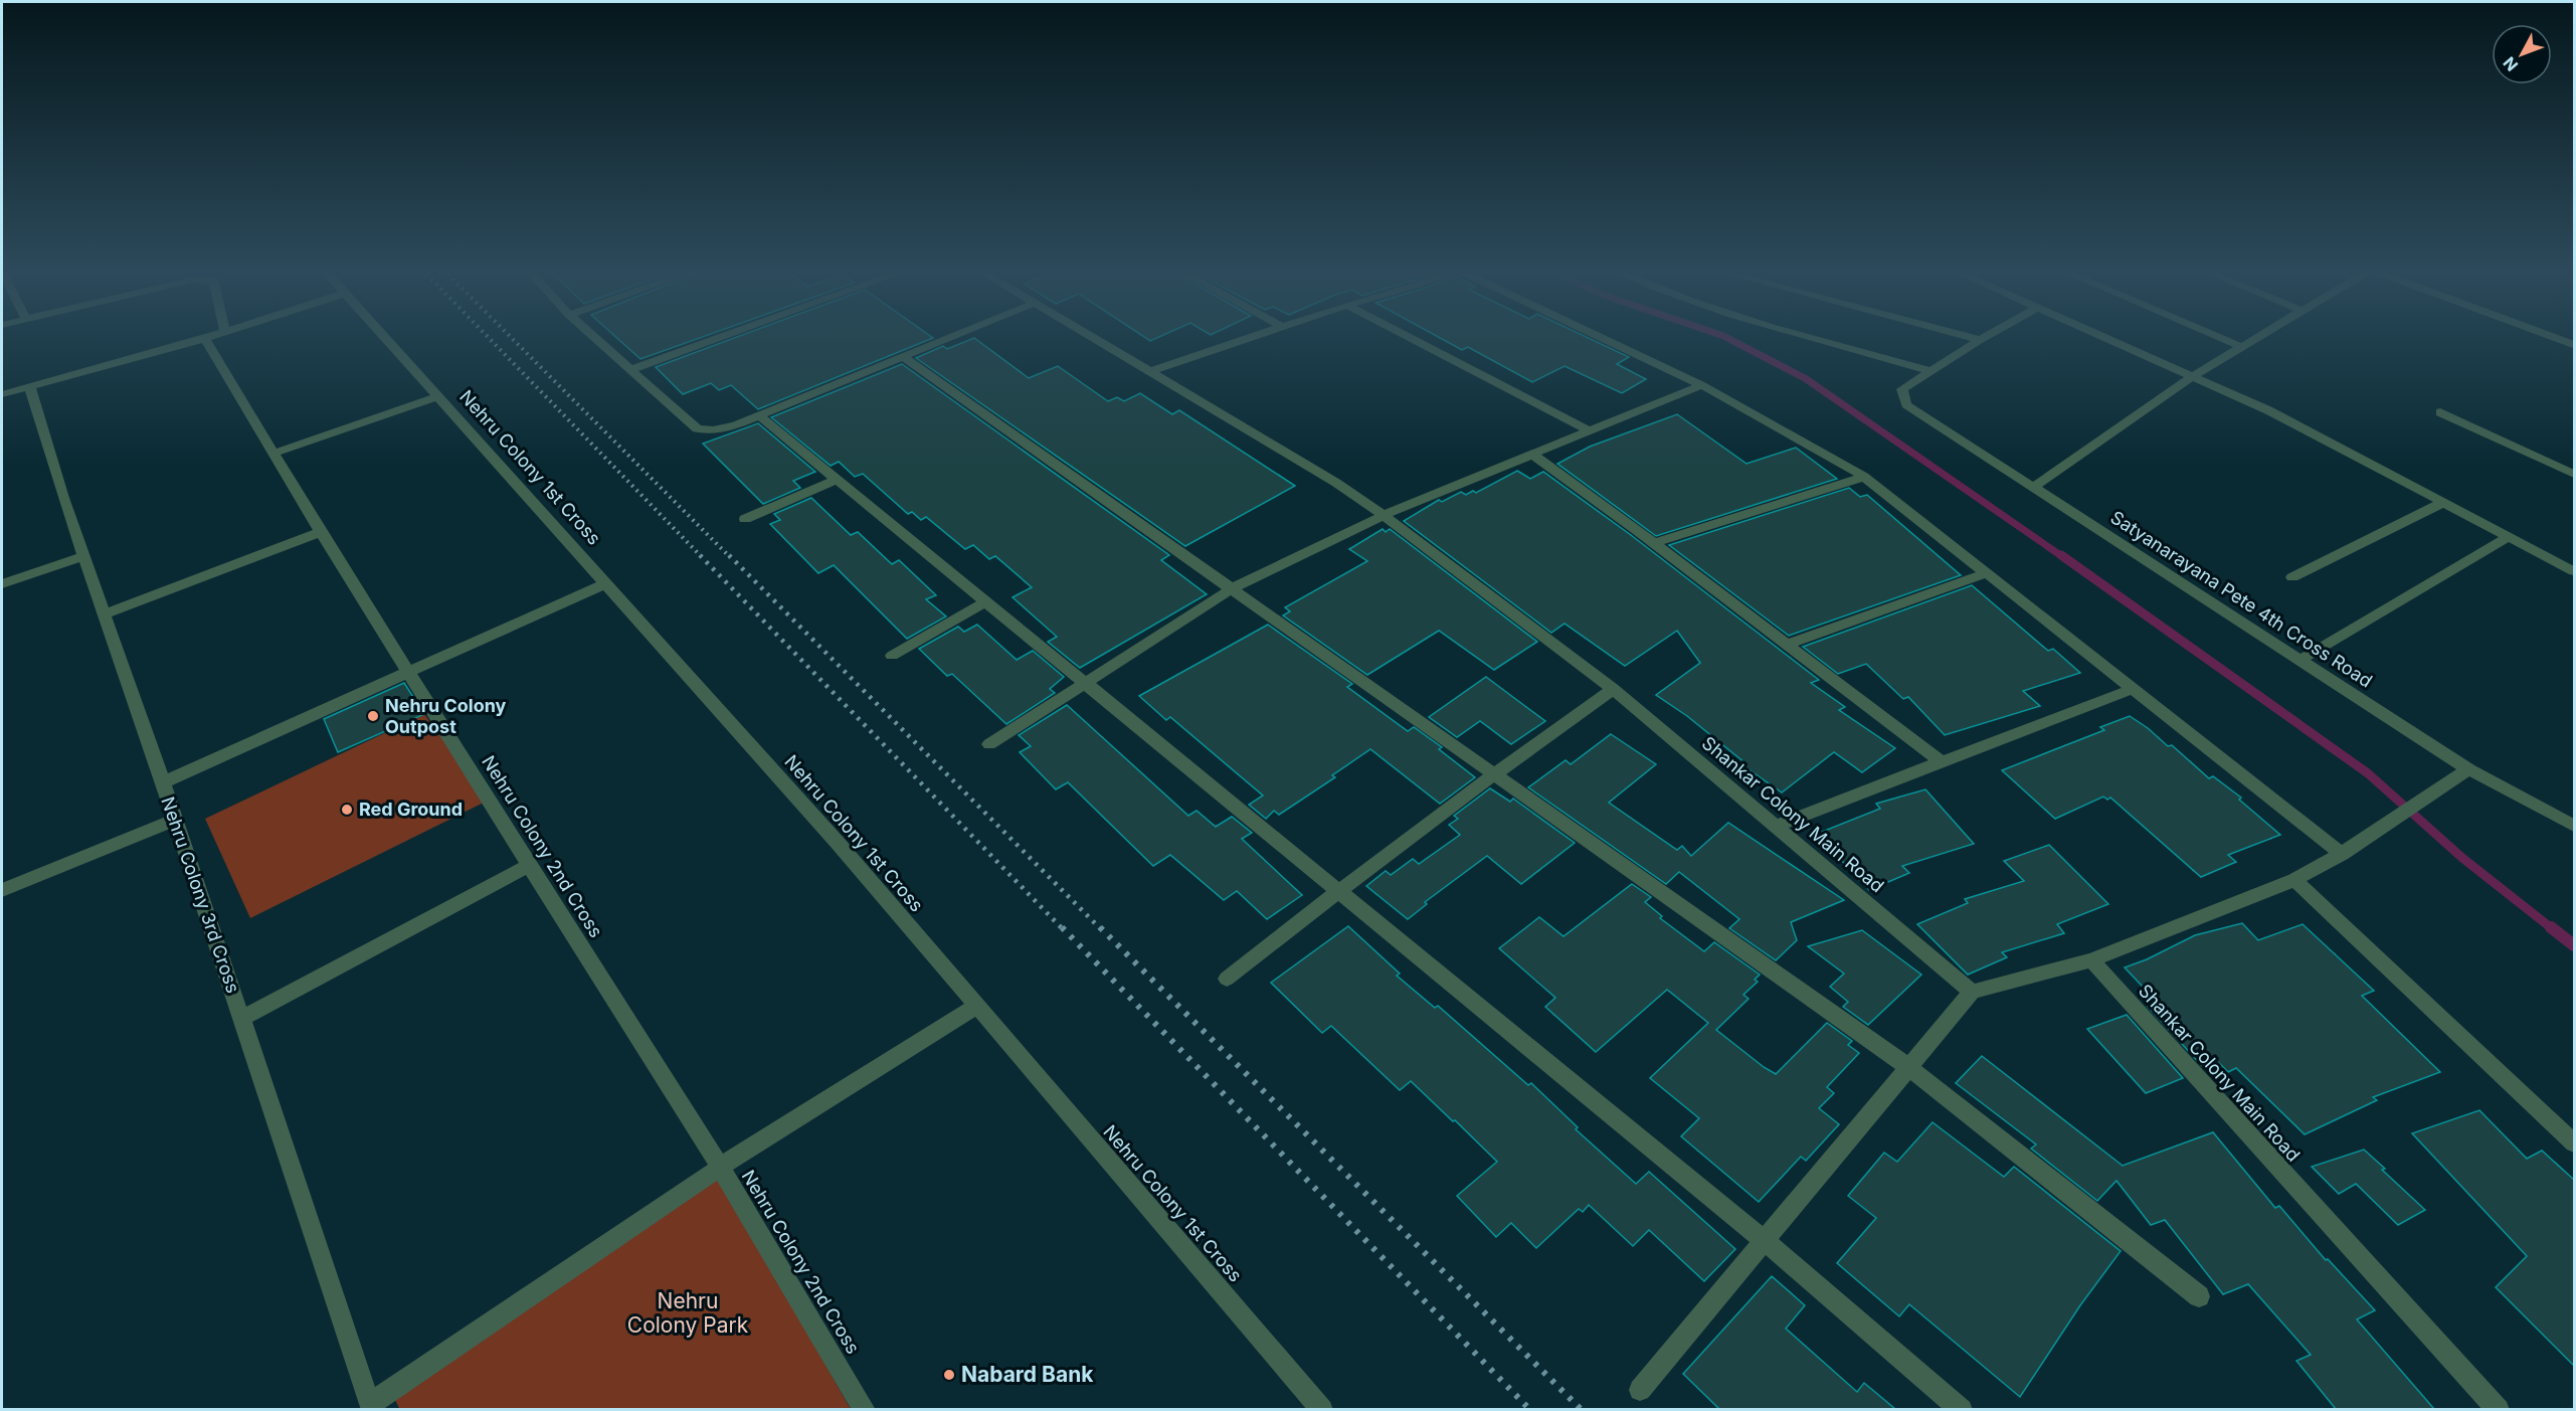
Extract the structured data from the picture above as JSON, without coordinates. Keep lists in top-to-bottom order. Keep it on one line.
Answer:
{"streets":{"street":["Nehru Colony 1st Cross","Satyanarayana Pete 4th Cross Road","Shankar Colony Main Road","Nehru Colony 2nd Cross","Nehru Colony 3rd Cross"]},"parks":["Nehru Colony Park"],"places":["Nehru Colony Outpost","Red Ground","Nabard Bank"],"north":"bottom left"}
